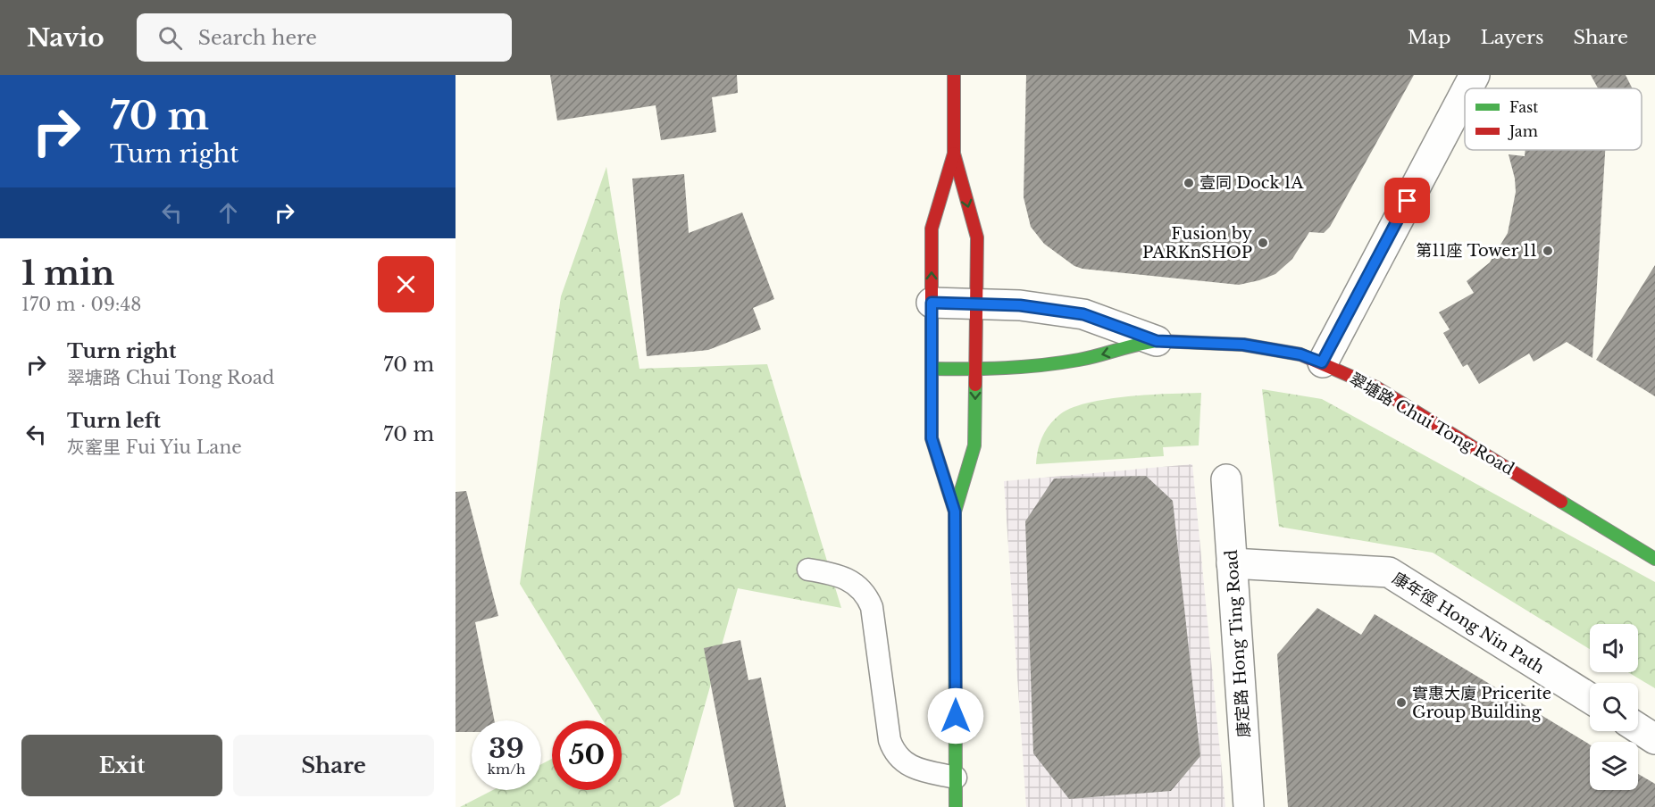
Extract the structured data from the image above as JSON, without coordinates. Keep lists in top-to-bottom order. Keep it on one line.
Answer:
{"streets":{"main road":["翠塘路 Chui Tong Road"],"street":["康年徑 Hong Nin Path","康定路 Hong Ting Road"]},"crossings":[["康年徑 Hong Nin Path","康定路 Hong Ting Road"]],"places":["壹同 Dock 1A","Fusion by PARKnSHOP","第11座 Tower 11","實惠大廈 Pricerite Group Building"],"legend":["Fast","Jam"],"page":{"header":"Navio","search":"Search here","nav":["Map","Layers","Share"],"turn":["70 m","Turn right"],"heading":["1 min","170 m · 09:48"],"list":[{"name":"Turn right","note":"翠塘路 Chui Tong Road","value":"70 m"},{"name":"Turn left","note":"灰窰里 Fui Yiu Lane","value":"70 m"}],"speed":"39 km/h","limit":"50","buttons":["Exit","Share"]}}
